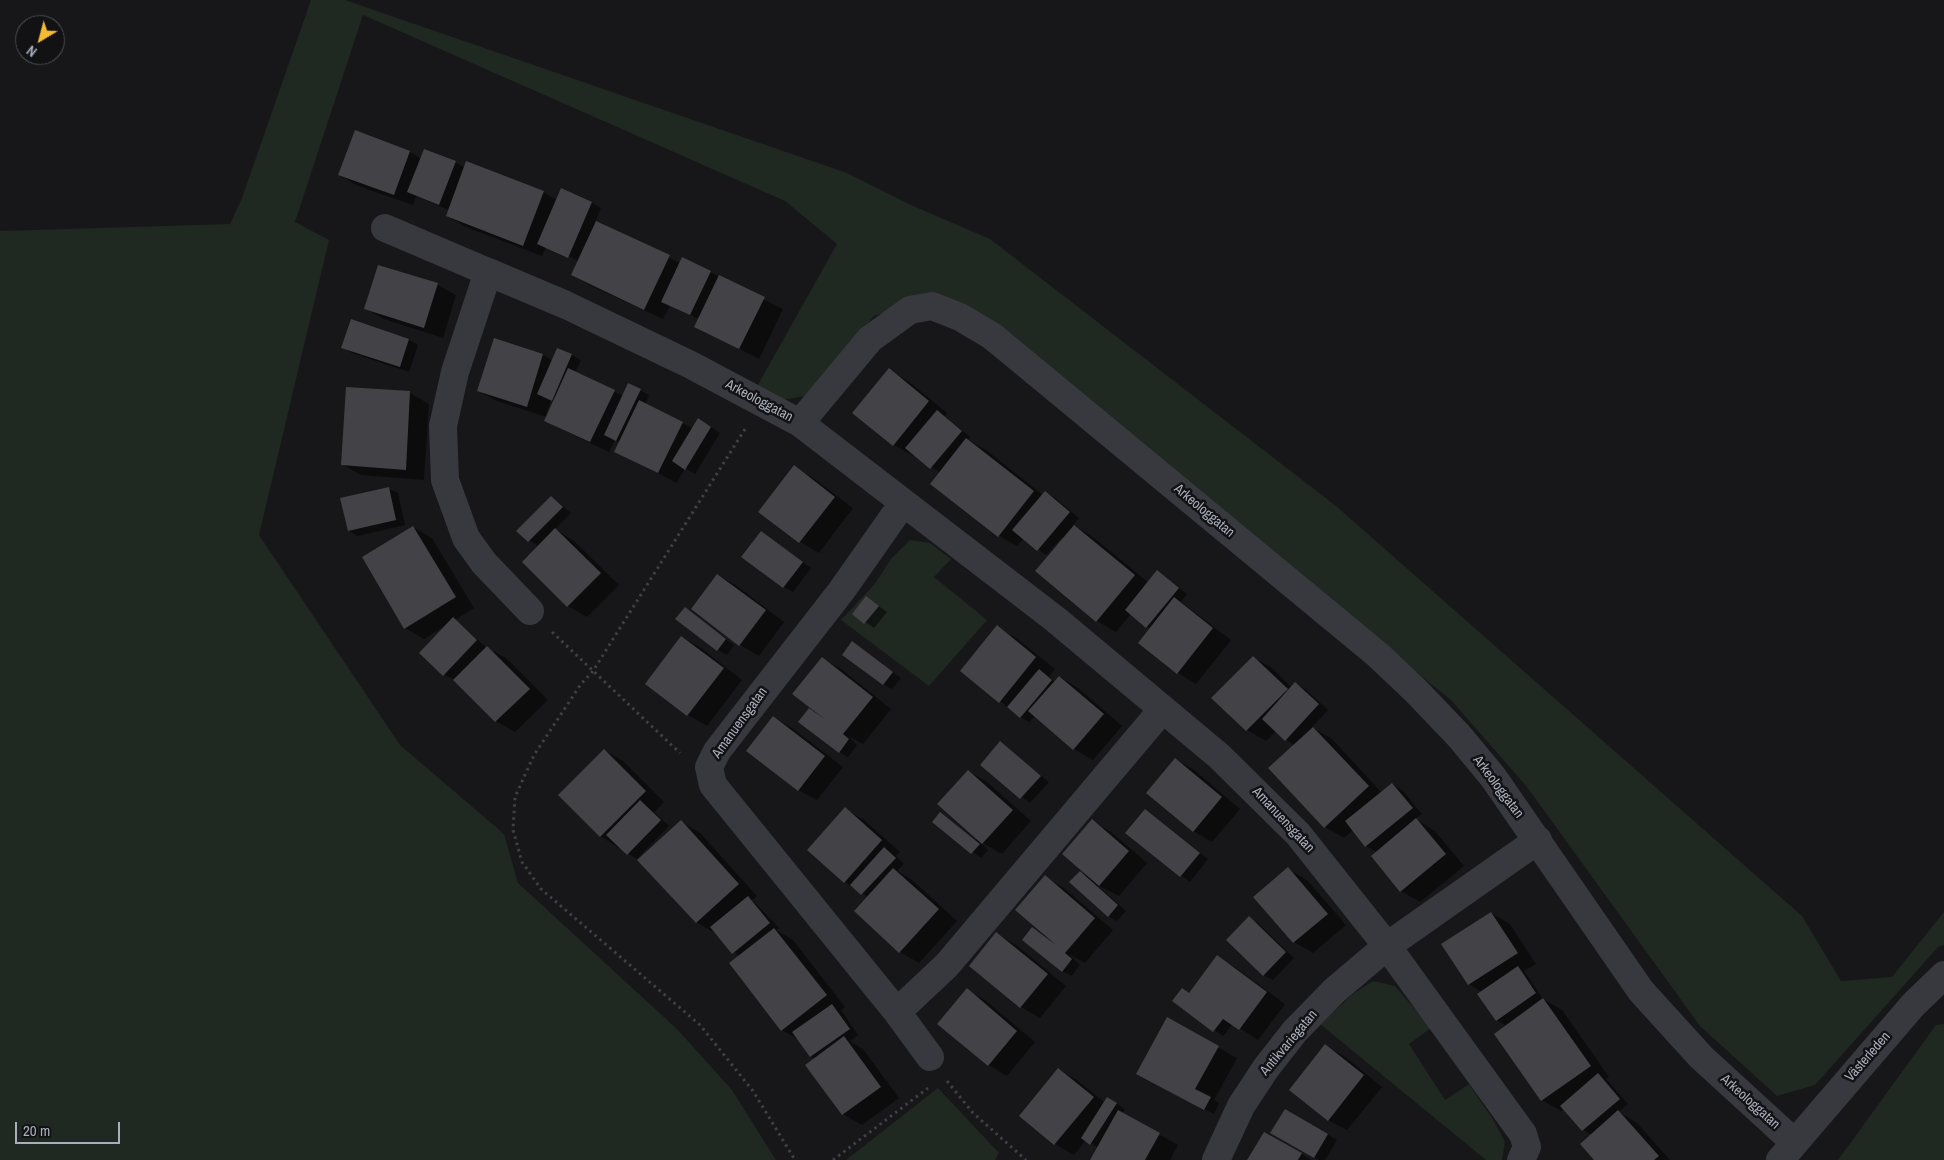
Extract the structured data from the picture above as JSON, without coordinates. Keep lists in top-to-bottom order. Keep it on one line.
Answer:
{"streets":{"street":["Arkeologgatan","Amanuensgatan","Antikvariegatan","Västerleden"]},"crossings":[["Arkeologgatan","Amanuensgatan"],["Arkeologgatan","Antikvariegatan"],["Arkeologgatan","Västerleden"],["Amanuensgatan","Antikvariegatan"]],"scale_bar":"20 m","north":"bottom left"}
